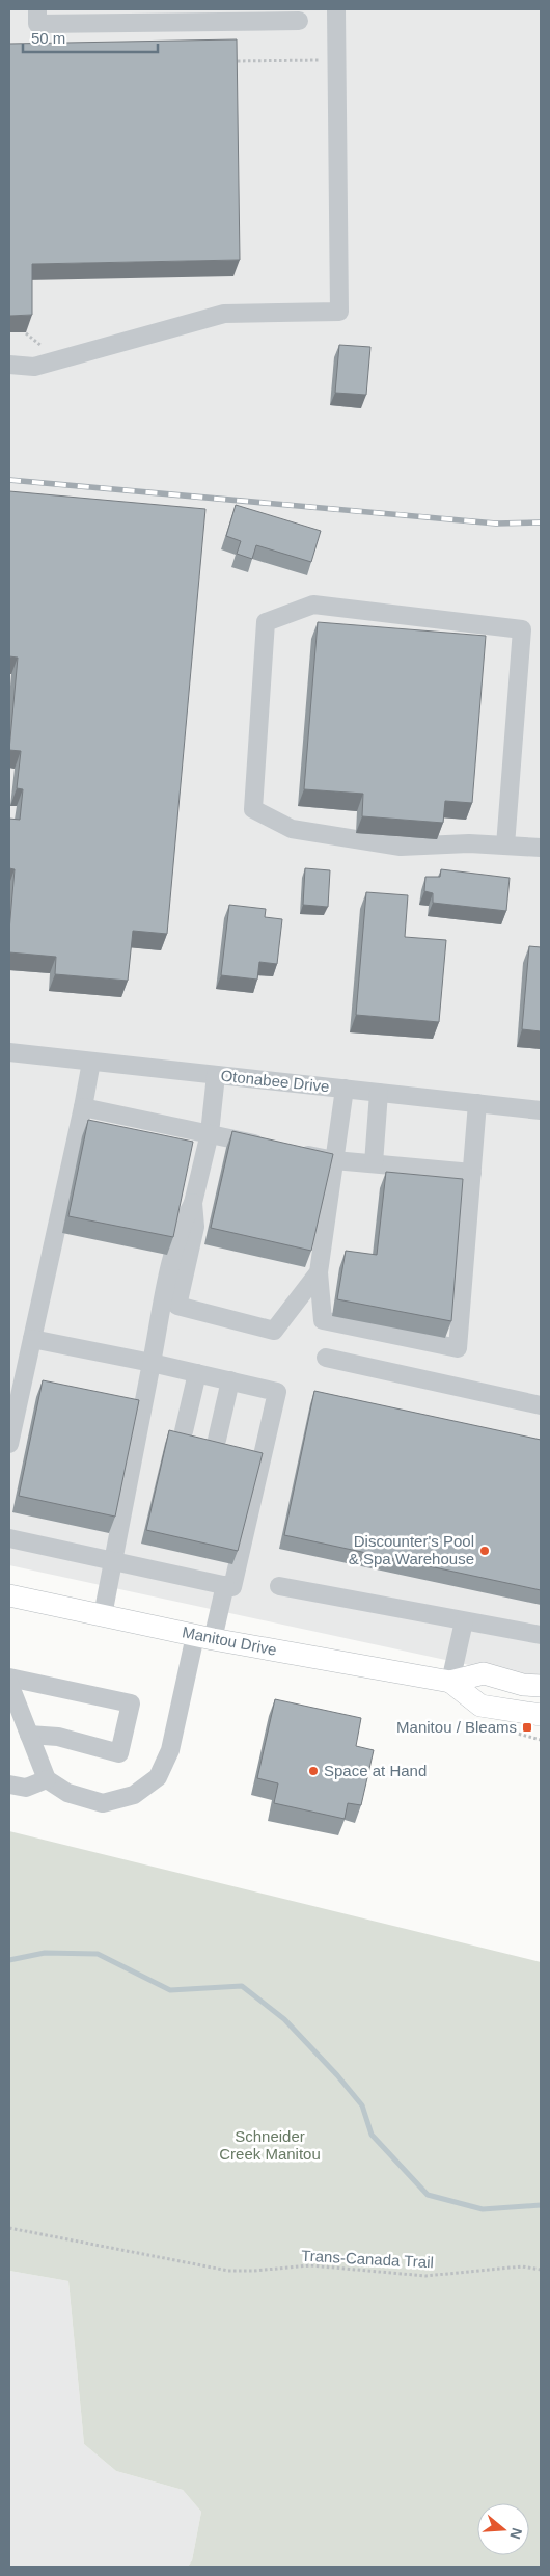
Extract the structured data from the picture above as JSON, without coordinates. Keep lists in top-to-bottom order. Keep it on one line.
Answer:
{"streets":{"main road":["Manitou Drive"],"street":["Otonabee Drive"],"path":["Trans-Canada Trail"]},"parks":["Schneider Creek Manitou"],"places":{"other":["Discounter's Pool & Spa Warehouse","Space at Hand"],"transit":["Manitou / Bleams"]},"scale_bar":"50 m","north":"right"}
